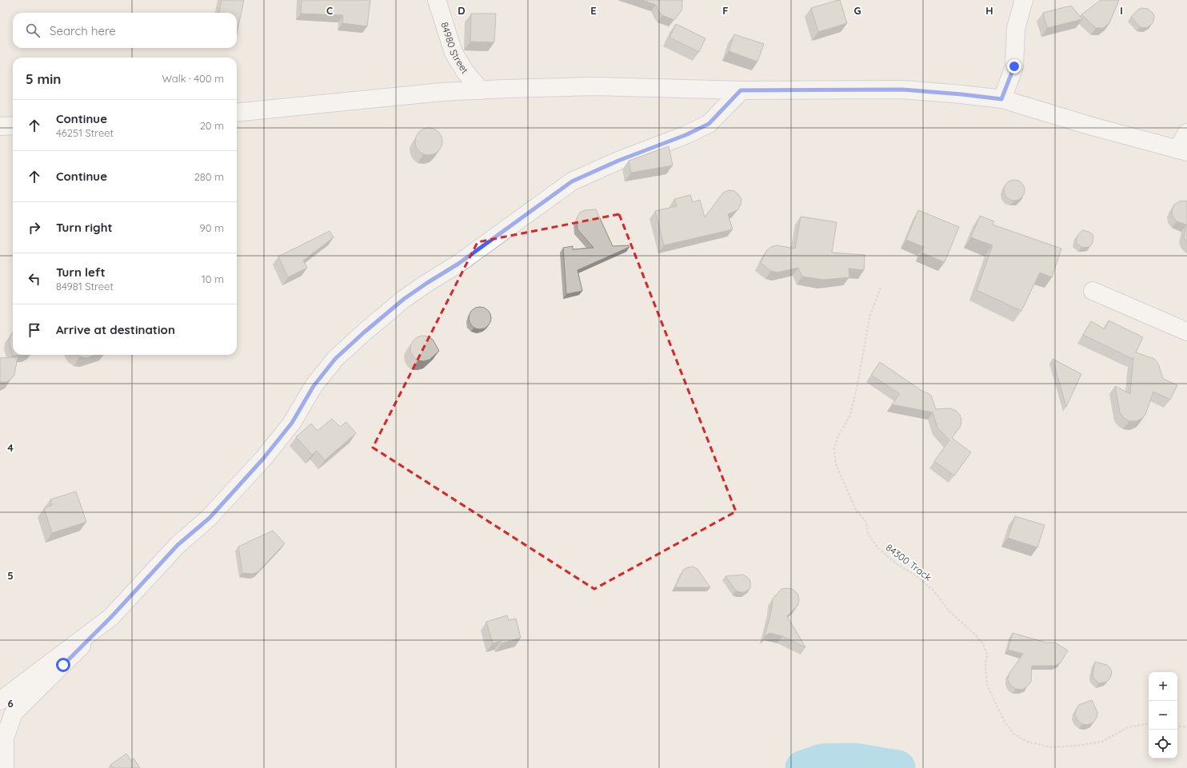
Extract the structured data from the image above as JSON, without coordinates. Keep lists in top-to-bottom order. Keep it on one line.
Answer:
{"streets":{"street":["84980 Street"],"path":["84300 Track"]},"page":{"search":"Search here","heading":["5 min","Walk · 400 m"],"list":[["Continue","46251 Street","20 m"],["Continue","280 m"],["Turn right","90 m"],["Turn left","84981 Street","10 m"],"Arrive at destination"],"map_buttons":["+","−"]},"grid":{"columns":["C","D","E","F","G","H","I"],"rows":["4","5","6"]}}
